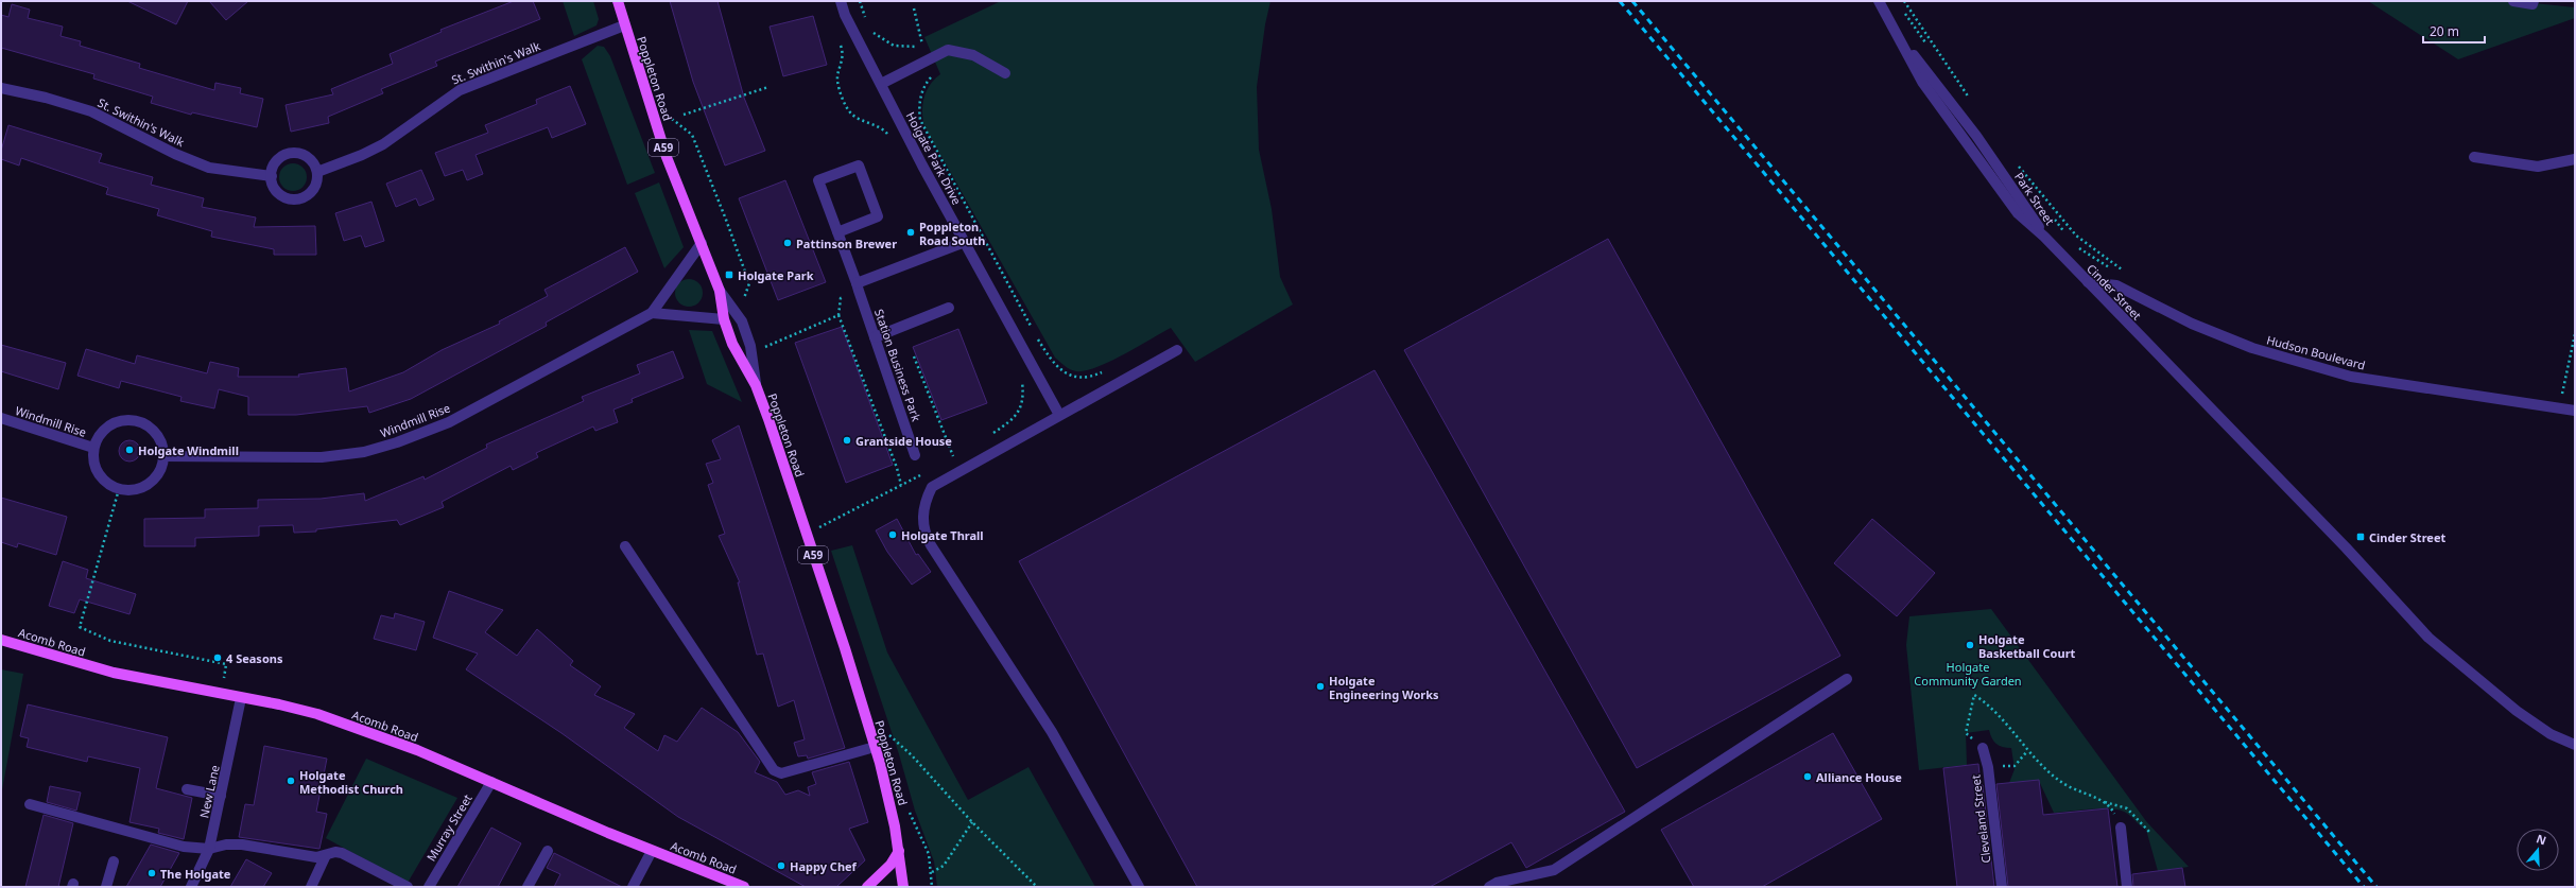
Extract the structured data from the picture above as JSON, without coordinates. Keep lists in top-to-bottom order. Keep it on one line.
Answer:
{"streets":{"main road":["Poppleton Road","A59","Acomb Road"],"street":["St. Swithin's Walk","Holgate Park Drive","Park Street","Cinder Street","Hudson Boulevard","Station Business Park","Windmill Rise","New Lane","Cleveland Street","Murray Street"]},"crossings":[["St. Swithin's Walk","Poppleton Road"],["Poppleton Road","Windmill Rise"],["Park Street","Cinder Street"],["Cinder Street","Hudson Boulevard"],["Acomb Road","New Lane"],["Acomb Road","Murray Street"]],"parks":["Holgate Community Garden"],"places":{"other":["Poppleton Road South","Pattinson Brewer","Grantside House","Holgate Windmill","Holgate Thrall","Holgate Basketball Court","4 Seasons","Holgate Engineering Works","Alliance House","Holgate Methodist Church","Happy Chef","The Holgate"],"transit":["Holgate Park","Cinder Street"]},"scale_bar":"20 m","north":"top"}
